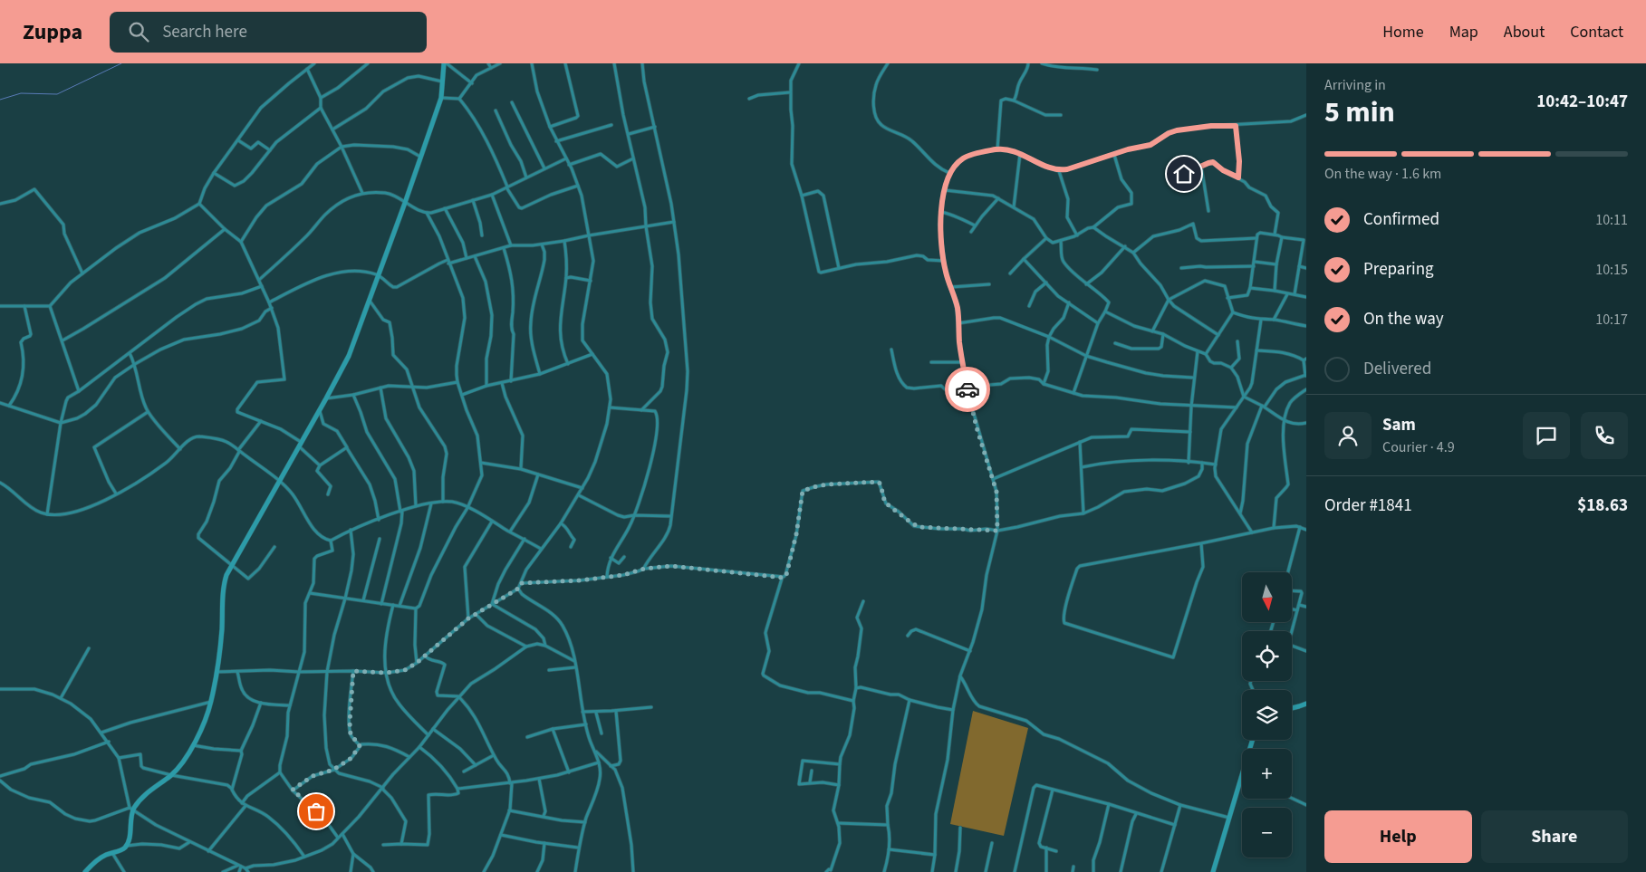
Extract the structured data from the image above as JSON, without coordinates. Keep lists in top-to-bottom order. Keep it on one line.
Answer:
{"north":"bottom","page":{"header":"Zuppa","search":"Search here","nav":["Home","Map","About","Contact"],"heading":["5 min","Arriving in","10:42–10:47"],"panel":["Sam","Courier · 4.9","Order #1841","$18.63"],"bar":"On the way · 1.6 km","list":[["Confirmed","10:11"],["Preparing","10:15"],["On the way","10:17"],"Delivered"],"map_buttons":["+","−"],"buttons":["Help","Share"]}}
